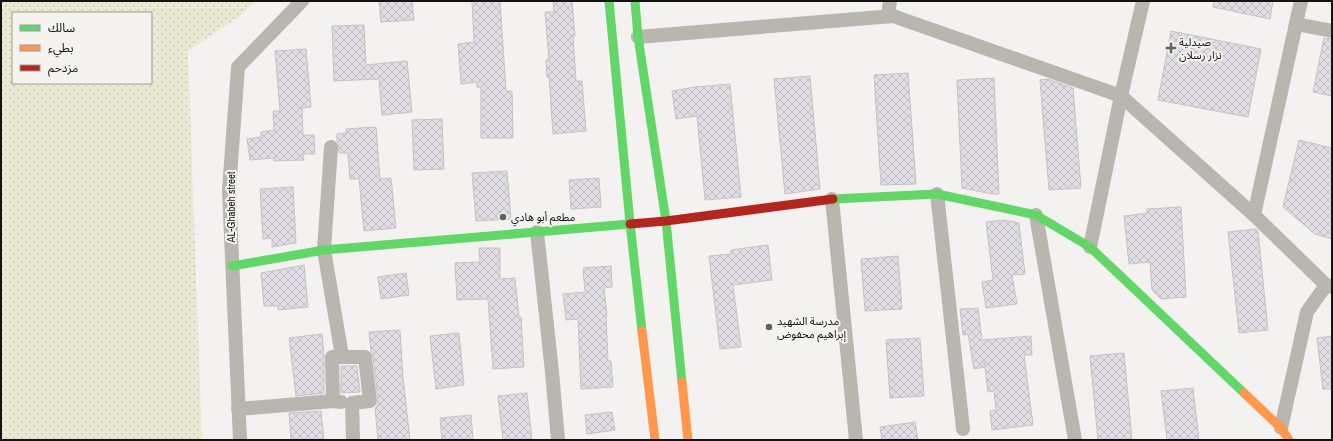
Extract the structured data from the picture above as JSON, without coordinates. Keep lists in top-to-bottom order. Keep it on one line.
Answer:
{"streets":{"street":["AL-Ghabeh street"]},"places":{"health":["صيدلية نزار رسلان"],"other":["مطعم أبو هادي","مدرسة الشهيد إبراهيم محفوض"]},"legend":["سالك","بطيء","مزدحم"]}
